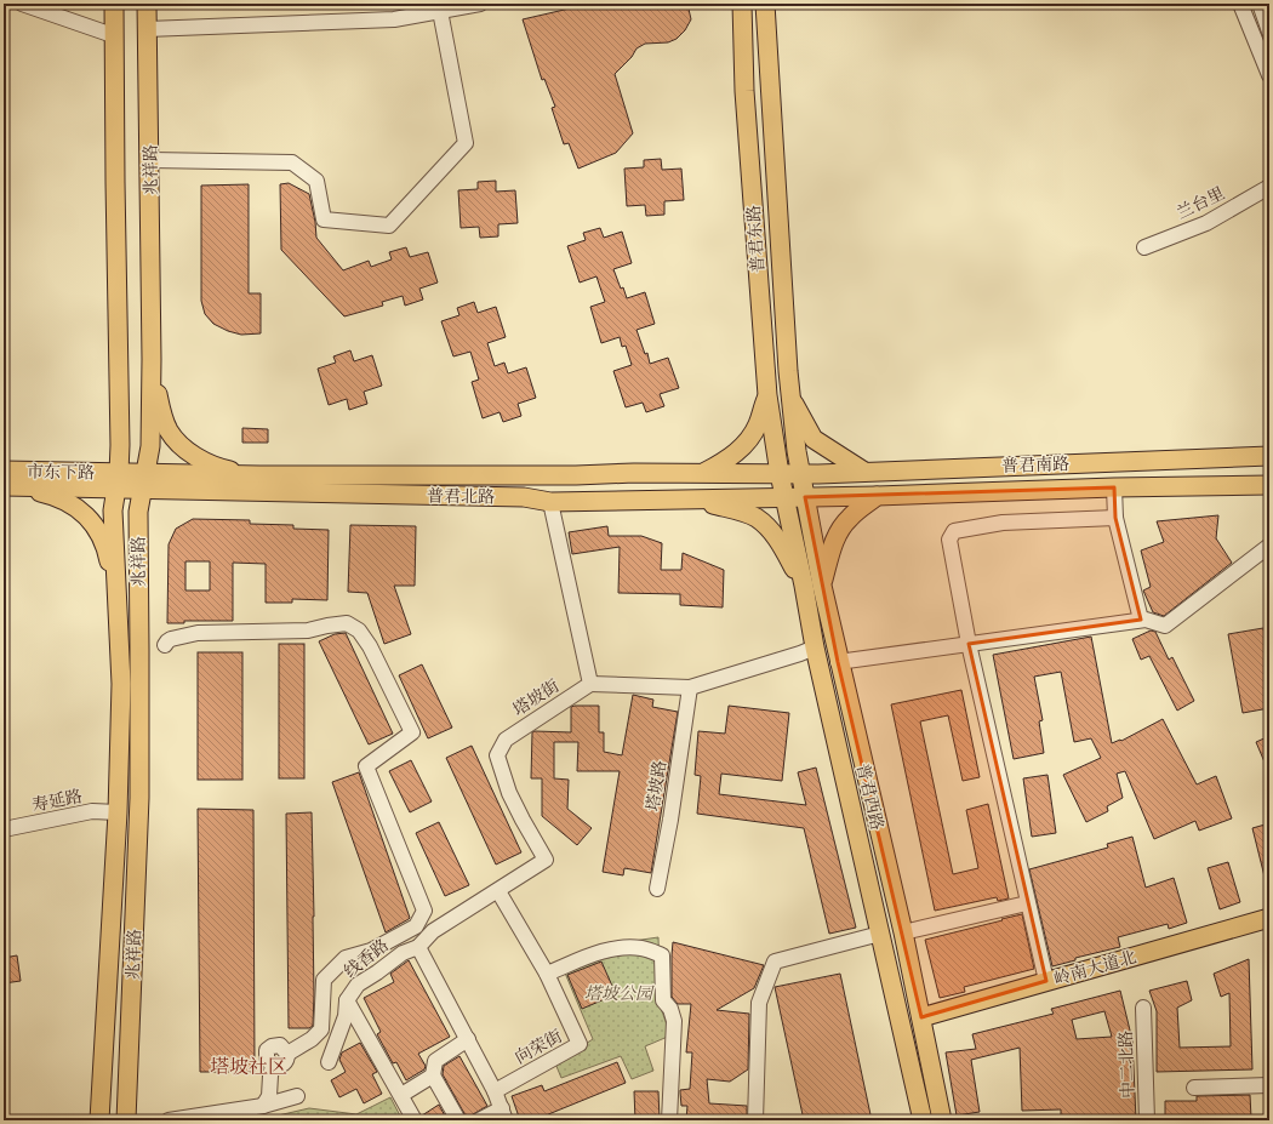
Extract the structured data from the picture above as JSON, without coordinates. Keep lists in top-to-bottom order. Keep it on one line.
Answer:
{"streets":{"main road":["兆祥路","普君东路","普君南路","市东下路","普君北路","普君西路","岭南大道北"],"street":["兰台里","塔坡街","塔坡路","寿延路","线香路","向荣街","中二北路"]},"crossings":[["兆祥路","市东下路"],["兆祥路","普君北路"],["兆祥路","寿延路"],["普君东路","普君南路"],["普君东路","普君北路"],["普君东路","普君西路"],["普君南路","普君北路"],["普君南路","普君西路"],["市东下路","普君北路"],["普君北路","普君西路"],["塔坡街","向荣街"],["普君西路","岭南大道北"]],"districts":["塔坡社区"],"parks":["塔坡公园"]}
